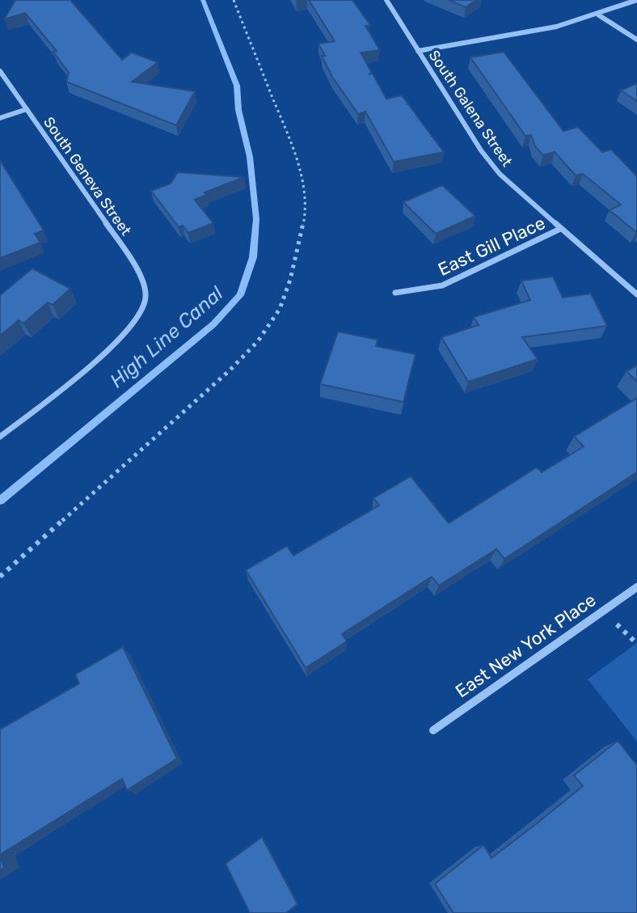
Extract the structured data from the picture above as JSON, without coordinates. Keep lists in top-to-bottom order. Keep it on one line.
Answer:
{"streets":{"street":["South Galena Street","South Geneva Street","East Gill Place","East New York Place"]},"crossings":[["South Galena Street","East Gill Place"]],"water":["High Line Canal"]}
